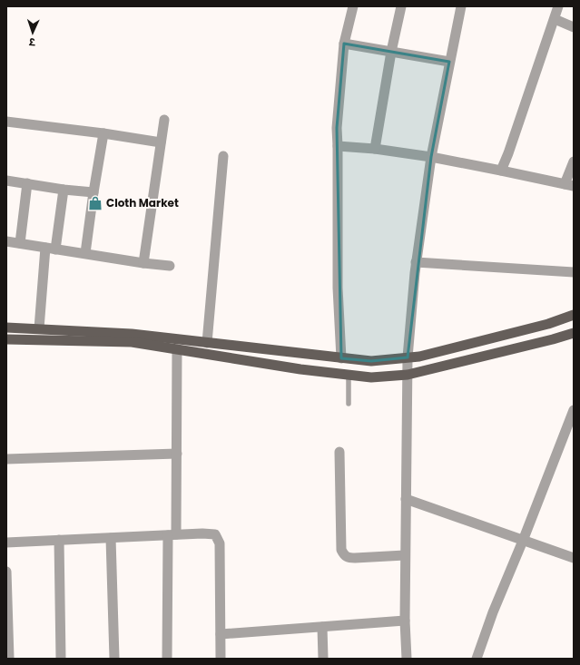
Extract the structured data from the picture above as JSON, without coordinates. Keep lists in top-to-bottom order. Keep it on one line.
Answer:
{"places":{"shop":["Cloth Market"]},"north":"bottom"}
